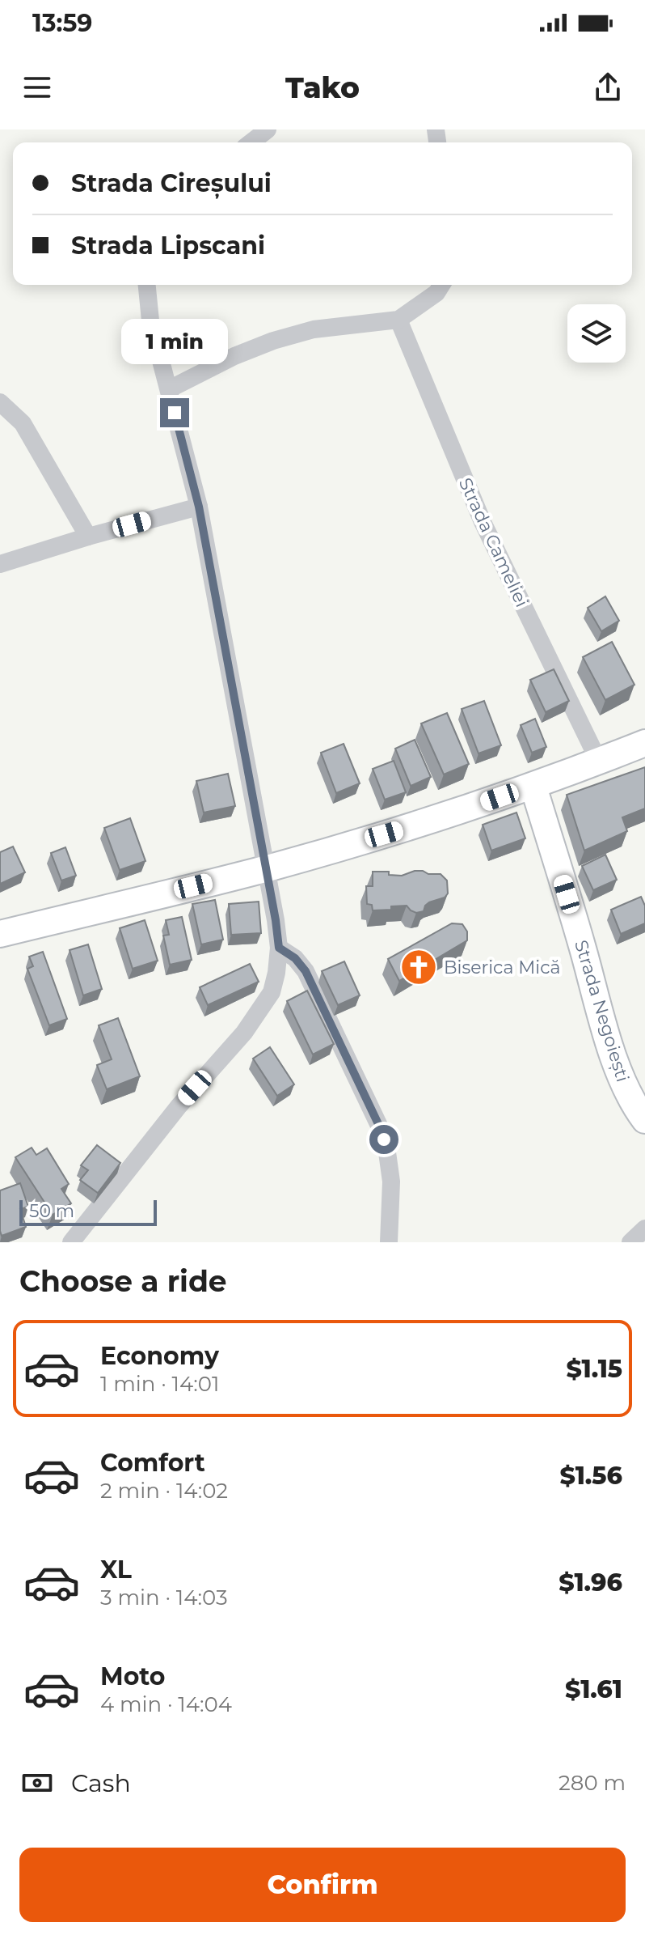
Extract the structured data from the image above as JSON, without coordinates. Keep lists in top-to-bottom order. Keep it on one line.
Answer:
{"streets":{"main road":["Strada Negoiești"],"street":["Strada Cameliei"]},"places":{"church":["Biserica Mică"]},"scale_bar":"50 m","page":{"status":"13:59","header":"Tako","banner":["Strada Cireșului","Strada Lipscani"],"bubble":"1 min","scale":"50 m","heading":"Choose a ride","list":[{"name":"Economy","note":"1 min · 14:01","value":"$1.15"},{"name":"Comfort","note":"2 min · 14:02","value":"$1.56"},{"name":"XL","note":"3 min · 14:03","value":"$1.96"},{"name":"Moto","note":"4 min · 14:04","value":"$1.61"}],"pay":["Cash","280 m"],"buttons":"Confirm"}}
